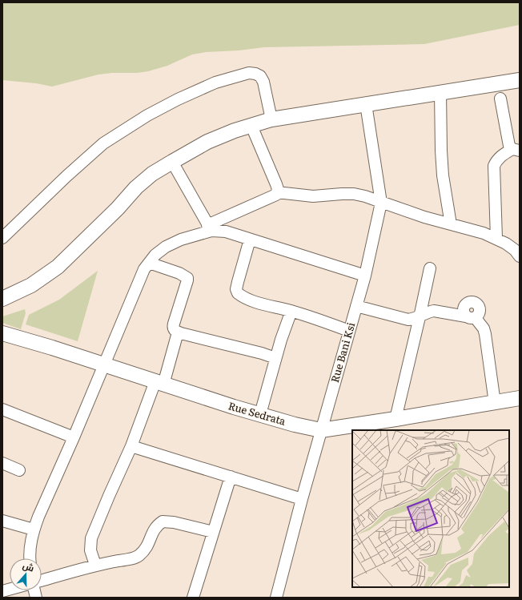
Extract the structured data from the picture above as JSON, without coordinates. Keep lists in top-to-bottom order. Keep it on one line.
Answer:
{"streets":{"street":["Rue Bani Ksi","Rue Sedrata"]},"crossings":[["Rue Bani Ksi","Rue Sedrata"]],"north":"top"}
